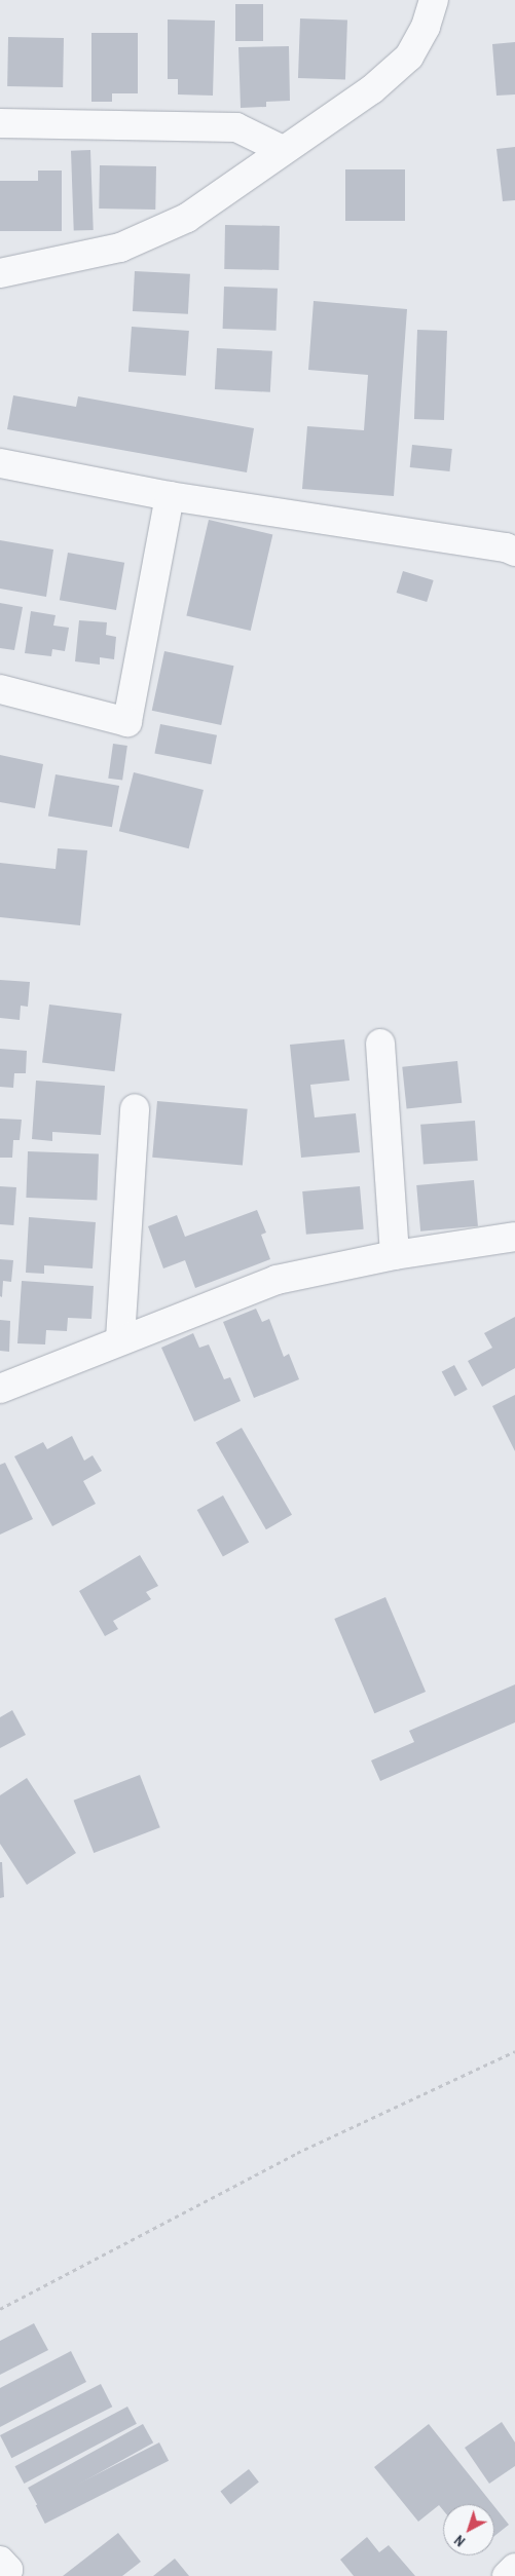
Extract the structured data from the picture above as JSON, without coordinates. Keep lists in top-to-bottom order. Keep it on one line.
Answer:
{"north":"bottom left"}
